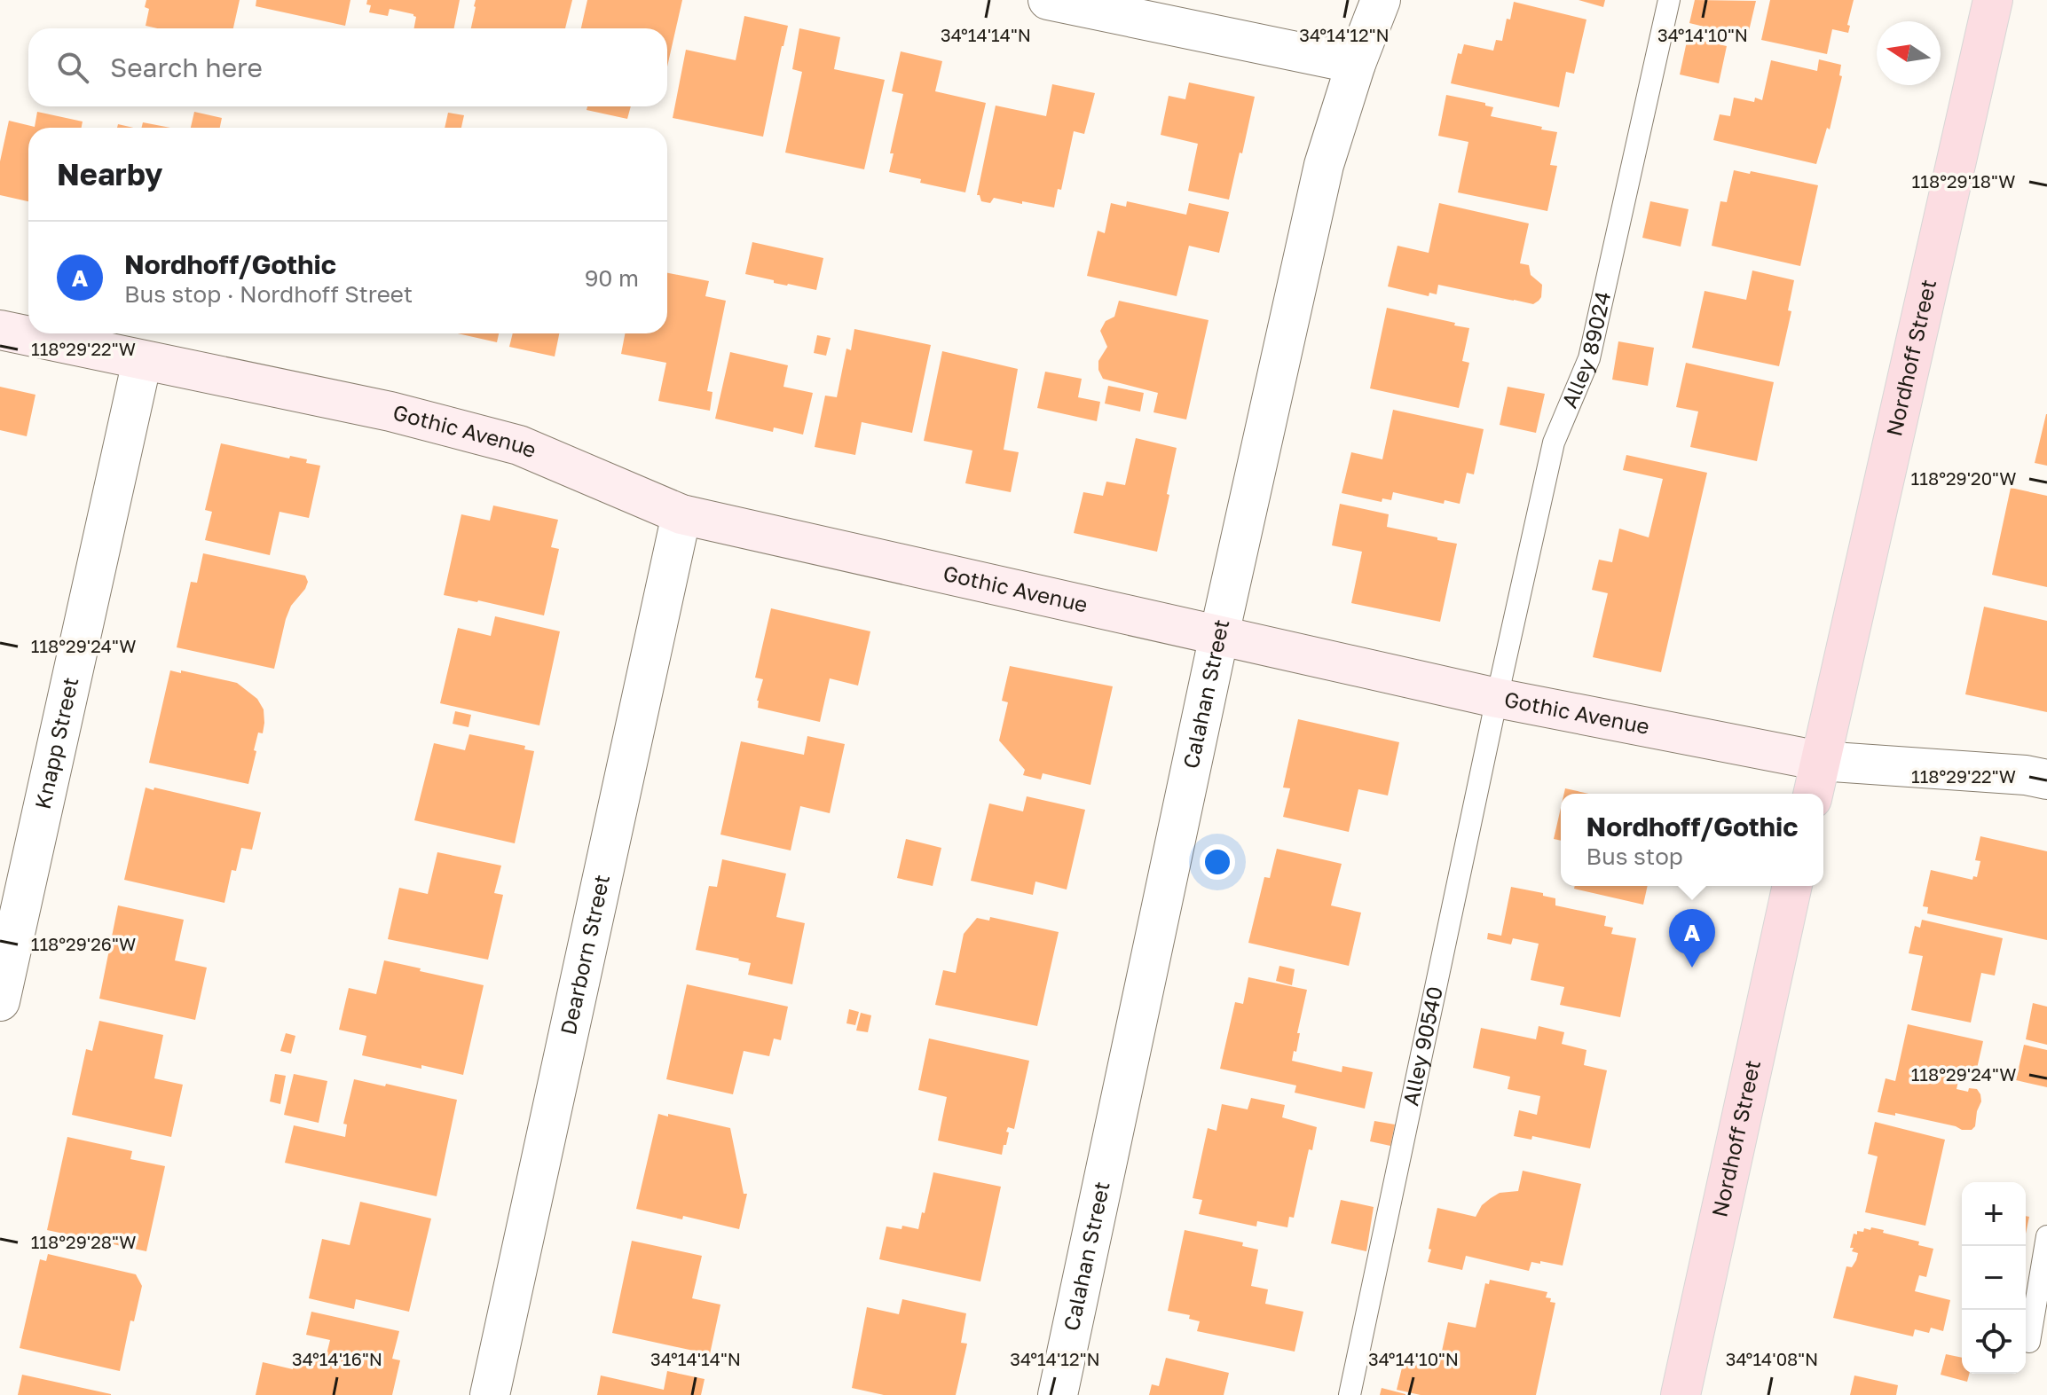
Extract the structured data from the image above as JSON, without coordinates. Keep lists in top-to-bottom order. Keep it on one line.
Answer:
{"streets":{"main road":["Nordhoff Street"],"street":["Gothic Avenue","Calahan Street","Knapp Street","Dearborn Street"],"lane":["Alley 89024","Alley 90540"]},"crossings":[["Alley 89024","Gothic Avenue"],["Alley 89024","Alley 90540"],["Nordhoff Street","Gothic Avenue"],["Gothic Avenue","Calahan Street"],["Gothic Avenue","Knapp Street"],["Gothic Avenue","Dearborn Street"],["Gothic Avenue","Alley 90540"]],"north":"left","page":{"search":"Search here","heading":"Nearby","list":[{"mark":"A","name":"Nordhoff/Gothic","note":"Bus stop · Nordhoff Street","value":"90 m"}],"popup":["Nordhoff/Gothic","Bus stop"],"pins":"A","map_buttons":["+","−"]},"coordinates":["34°14'14\"N","34°14'12\"N","34°14'10\"N","118°29'18\"W","118°29'22\"W","118°29'20\"W","118°29'24\"W","118°29'26\"W","118°29'28\"W","34°14'16\"N","34°14'08\"N"]}
